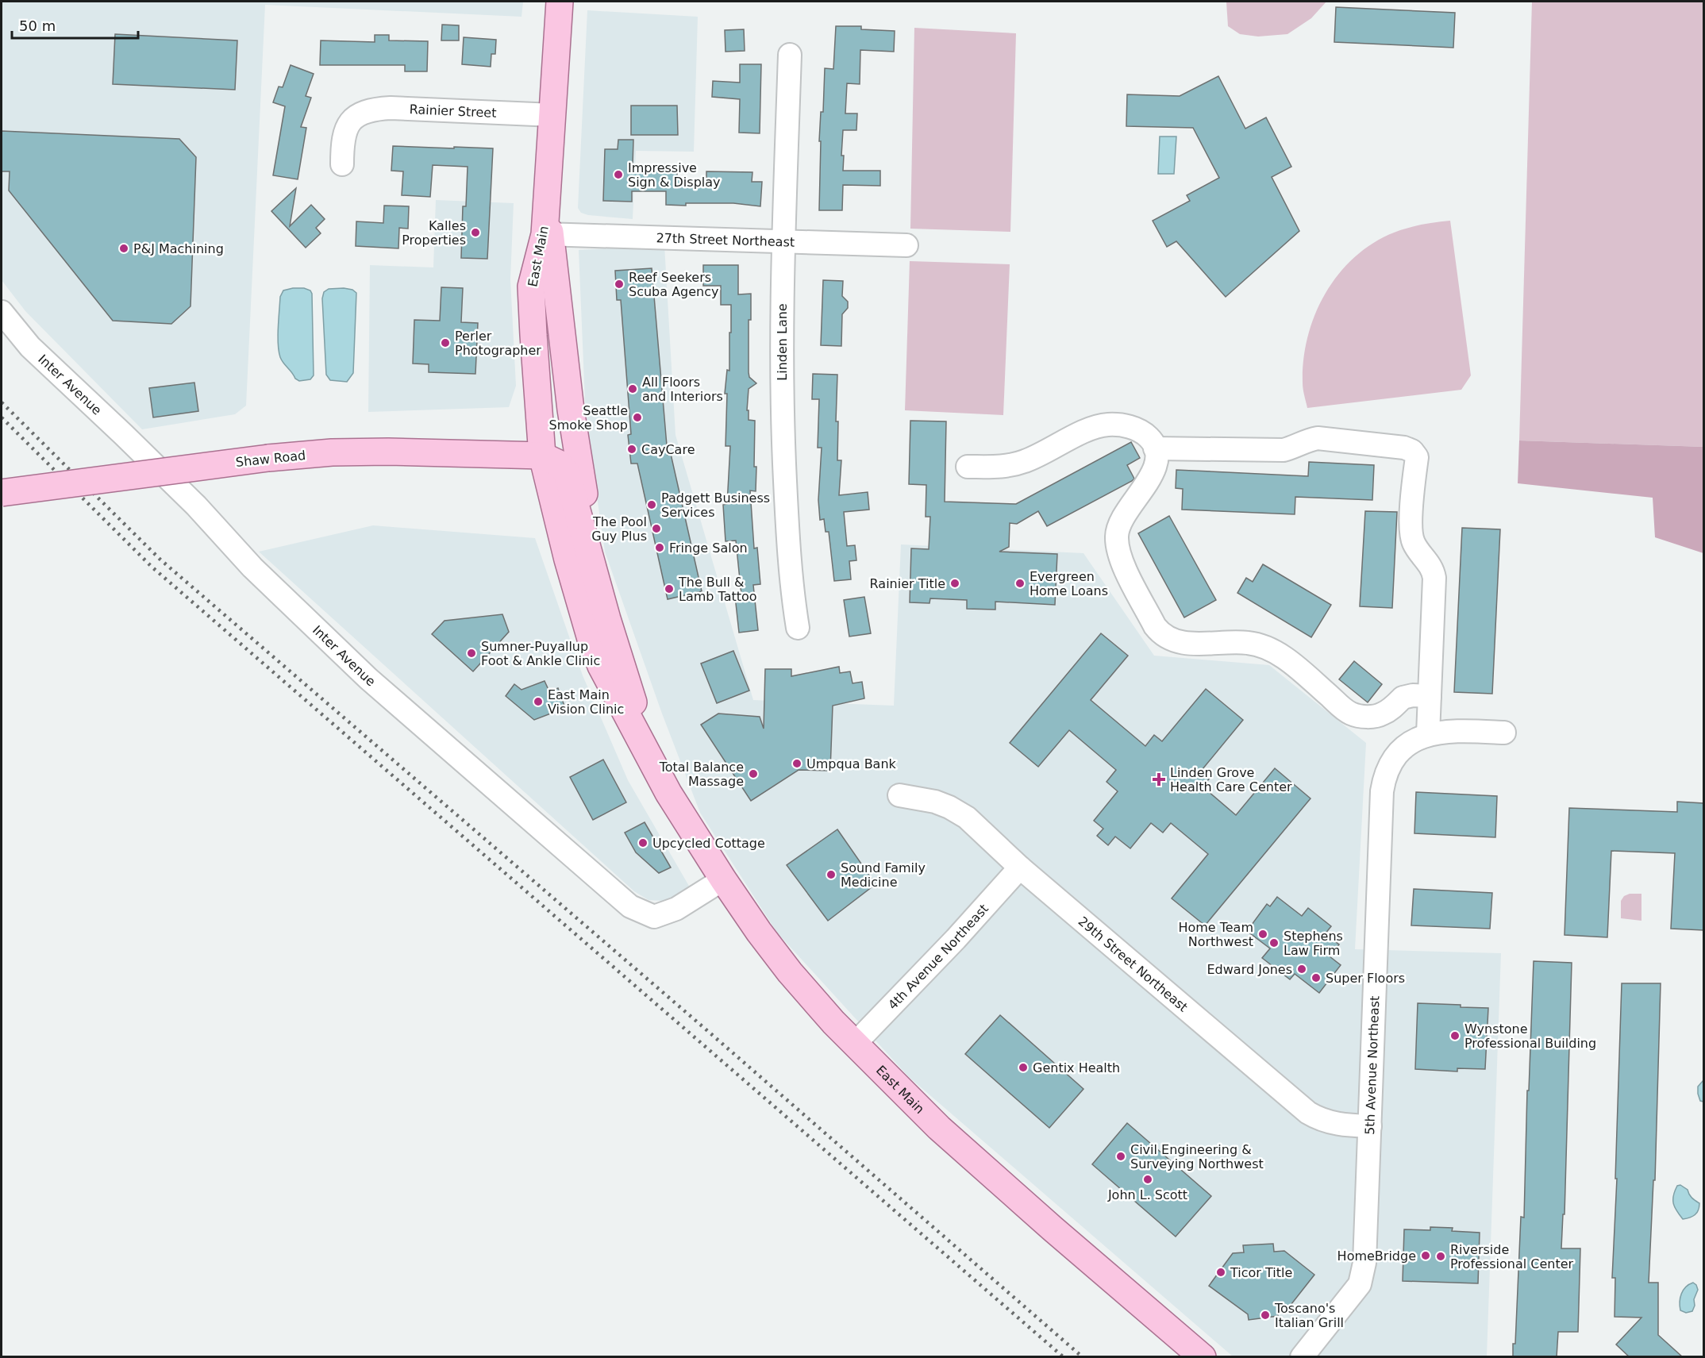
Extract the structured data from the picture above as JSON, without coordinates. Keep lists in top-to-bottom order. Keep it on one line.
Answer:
{"streets":{"main road":["East Main","Shaw Road"],"street":["Rainier Street","27th Street Northeast","Linden Lane","Inter Avenue","4th Avenue Northeast","29th Street Northeast","5th Avenue Northeast"]},"crossings":[["Rainier Street","East Main"],["27th Street Northeast","East Main"],["27th Street Northeast","Linden Lane"],["East Main","Inter Avenue"],["East Main","Shaw Road"],["East Main","4th Avenue Northeast"],["4th Avenue Northeast","29th Street Northeast"],["29th Street Northeast","5th Avenue Northeast"]],"places":{"other":["Impressive Sign & Display","Kalles Properties","P&J Machining","Reef Seekers Scuba Agency","Perler Photographer","All Floors and Interiors","Seattle Smoke Shop","CayCare","Padgett Business Services","The Pool Guy Plus","Fringe Salon","Rainier Title","Evergreen Home Loans","The Bull & Lamb Tattoo","Sumner-Puyallup Foot & Ankle Clinic","East Main Vision Clinic","Umpqua Bank","Total Balance Massage","Upcycled Cottage","Sound Family Medicine","Home Team Northwest","Stephens Law Firm","Edward Jones","Super Floors","Wynstone Professional Building","Gentix Health","Civil Engineering & Surveying Northwest","John L. Scott","HomeBridge","Riverside Professional Center","Ticor Title","Toscano's Italian Grill"],"health":["Linden Grove Health Care Center"]},"scale_bar":"50 m"}
